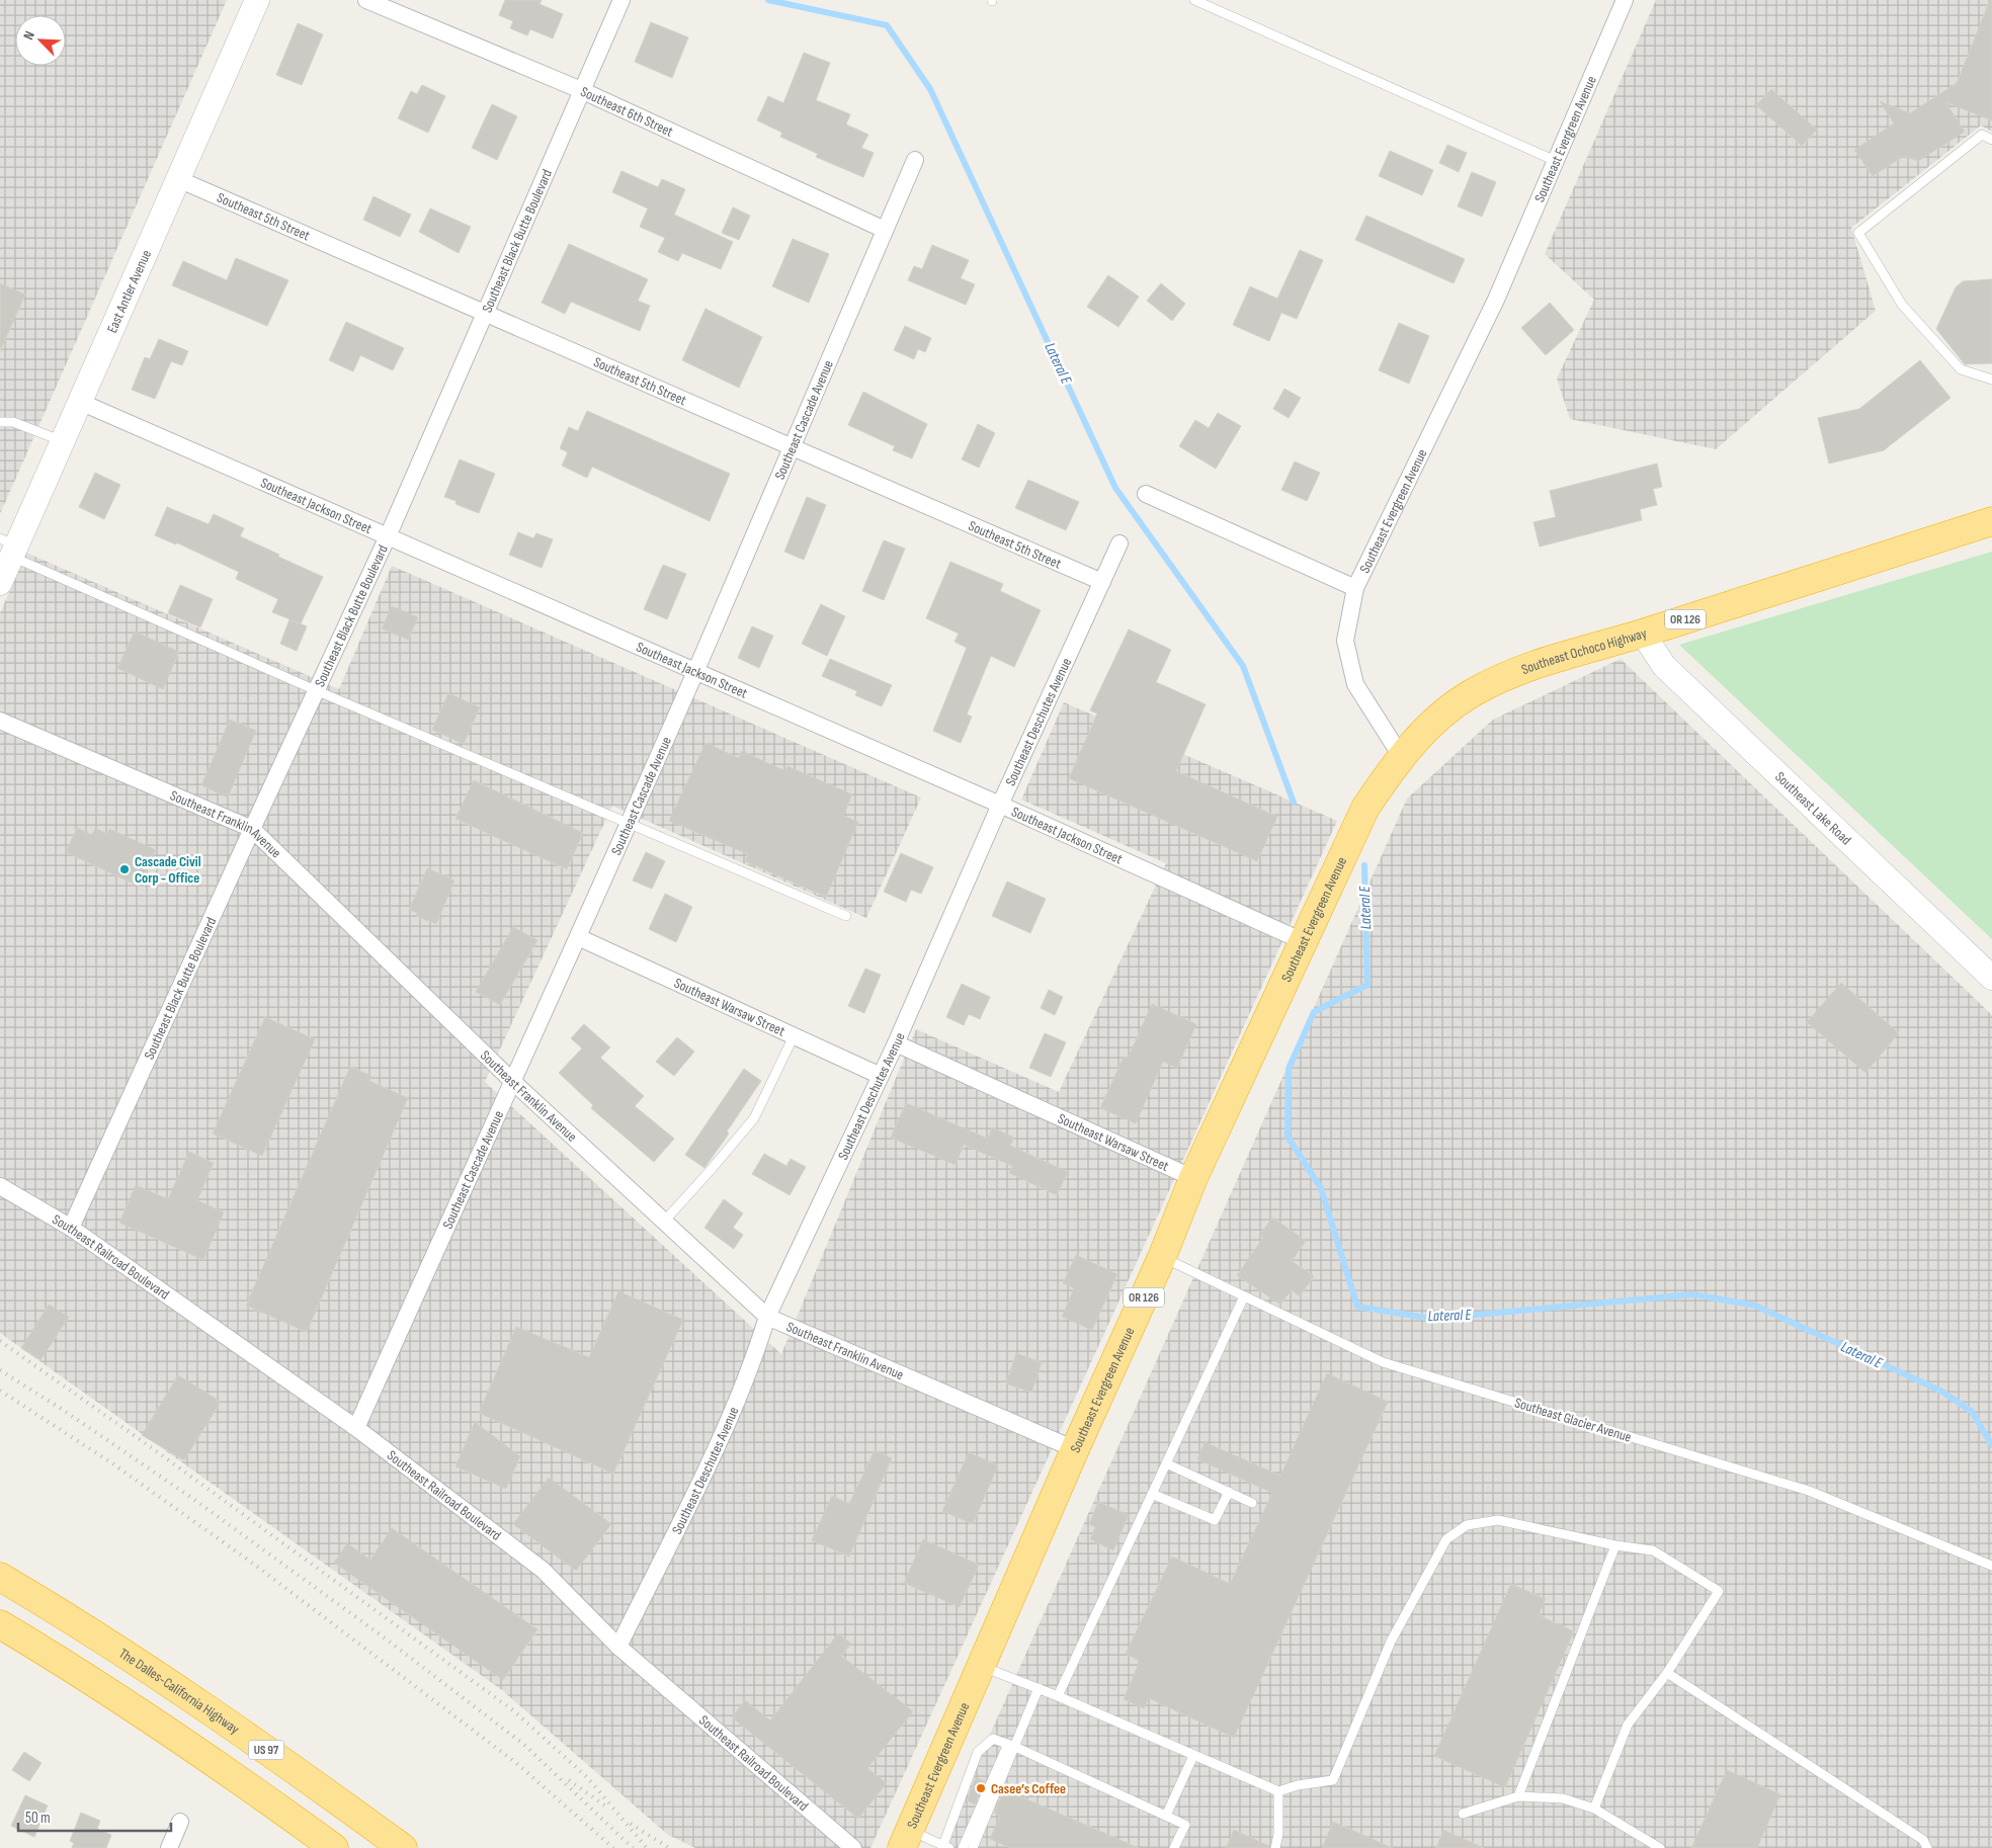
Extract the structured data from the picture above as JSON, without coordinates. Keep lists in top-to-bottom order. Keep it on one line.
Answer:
{"streets":{"highway":["Southeast Evergreen Avenue","OR 126","Southeast Ochoco Highway","The Dalles-California Highway","US 97"],"street":["Southeast 6th Street","Southeast 5th Street","Southeast Black Butte Boulevard","East Antler Avenue","Southeast Cascade Avenue","Southeast Jackson Street","Southeast Deschutes Avenue","Southeast Lake Road","Southeast Franklin Avenue","Southeast Warsaw Street","Southeast Railroad Boulevard"],"lane":["Southeast Glacier Avenue"]},"crossings":[["Southeast 6th Street","Southeast Black Butte Boulevard"],["Southeast 6th Street","Southeast Cascade Avenue"],["Southeast Evergreen Avenue","Southeast Jackson Street"],["Southeast Evergreen Avenue","Southeast Ochoco Highway"],["Southeast Evergreen Avenue","Southeast Franklin Avenue"],["Southeast Evergreen Avenue","Southeast Warsaw Street"],["Southeast Evergreen Avenue","Southeast Glacier Avenue"],["Southeast 5th Street","Southeast Black Butte Boulevard"],["Southeast 5th Street","East Antler Avenue"],["Southeast 5th Street","Southeast Cascade Avenue"],["Southeast 5th Street","Southeast Deschutes Avenue"],["Southeast Black Butte Boulevard","Southeast Jackson Street"],["Southeast Black Butte Boulevard","Southeast Franklin Avenue"],["Southeast Black Butte Boulevard","Southeast Railroad Boulevard"],["East Antler Avenue","Southeast Jackson Street"],["Southeast Cascade Avenue","Southeast Jackson Street"],["Southeast Cascade Avenue","Southeast Franklin Avenue"],["Southeast Cascade Avenue","Southeast Warsaw Street"],["Southeast Cascade Avenue","Southeast Railroad Boulevard"],["Southeast Jackson Street","Southeast Deschutes Avenue"],["Southeast Ochoco Highway","Southeast Lake Road"],["Southeast Deschutes Avenue","Southeast Franklin Avenue"],["Southeast Deschutes Avenue","Southeast Warsaw Street"],["Southeast Deschutes Avenue","Southeast Railroad Boulevard"]],"water":["Lateral E"],"places":["Cascade Civil Corp - Office","Casee’s Coffee"],"scale_bar":"50 m","north":"top left"}
